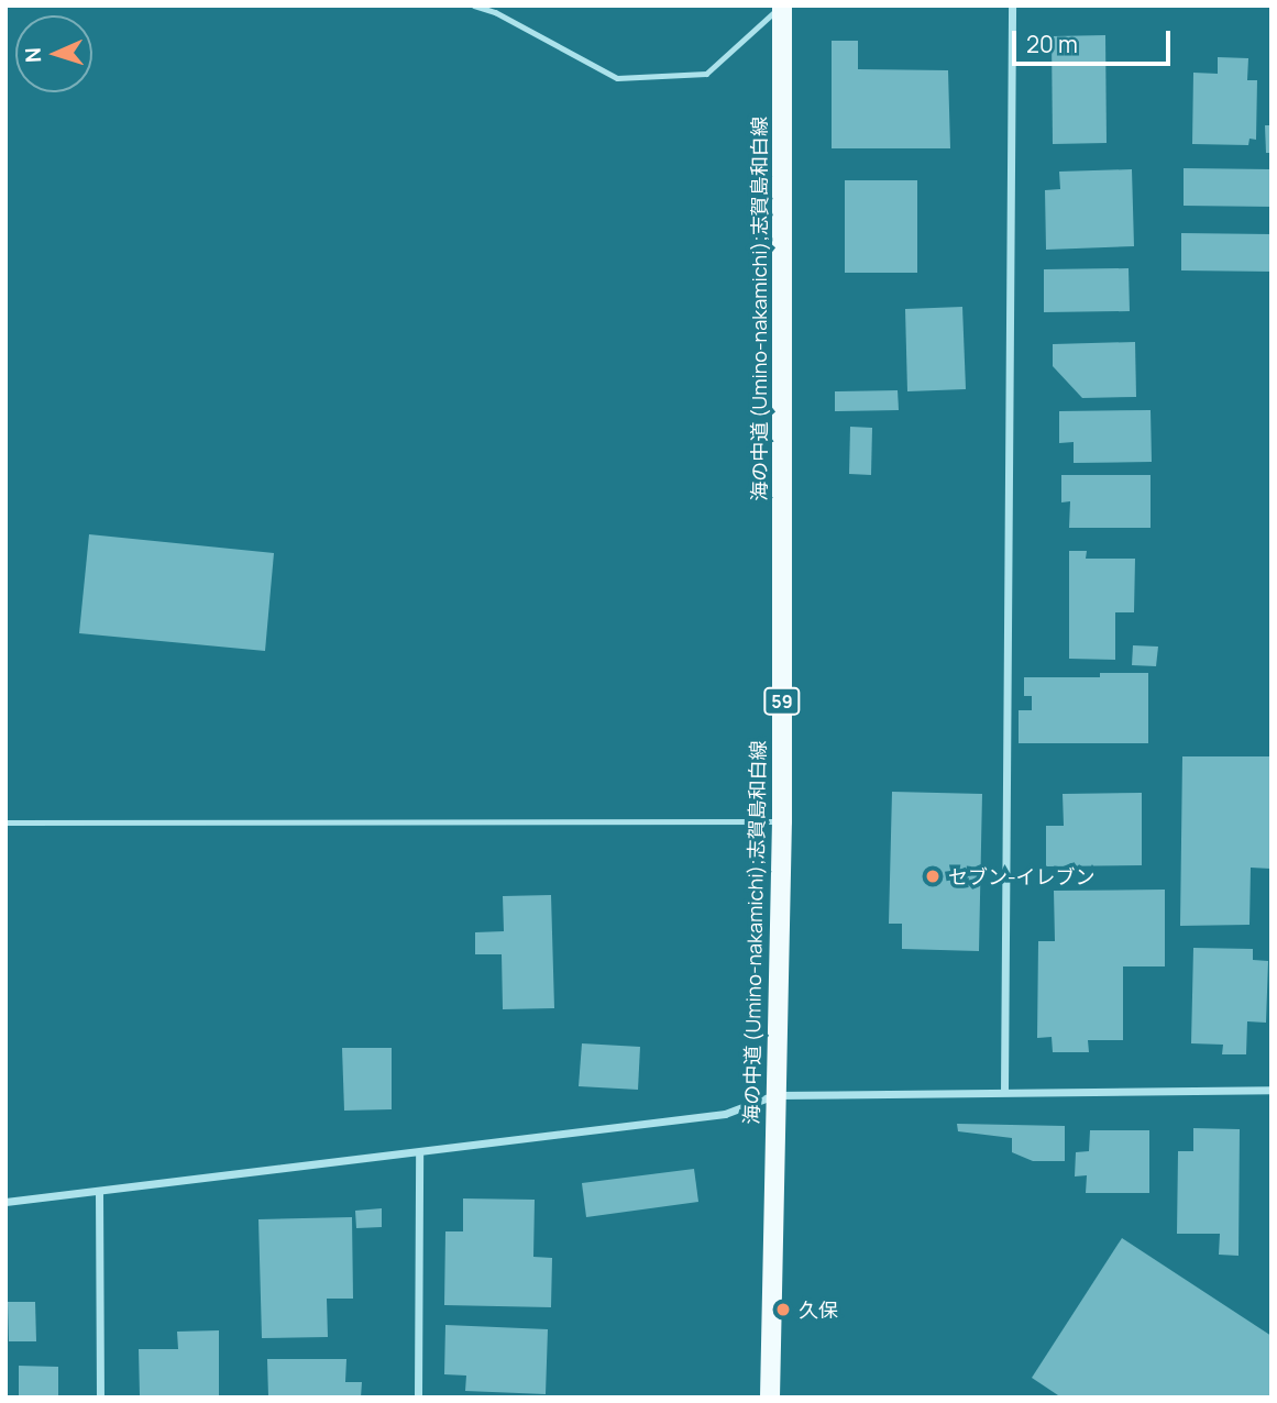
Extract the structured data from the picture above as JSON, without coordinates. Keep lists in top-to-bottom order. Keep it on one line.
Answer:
{"streets":{"main road":["海の中道 (Umino-nakamichi);志賀島和白線","59"]},"places":["セブン-イレブン","久保"],"scale_bar":"20 m","north":"left"}
